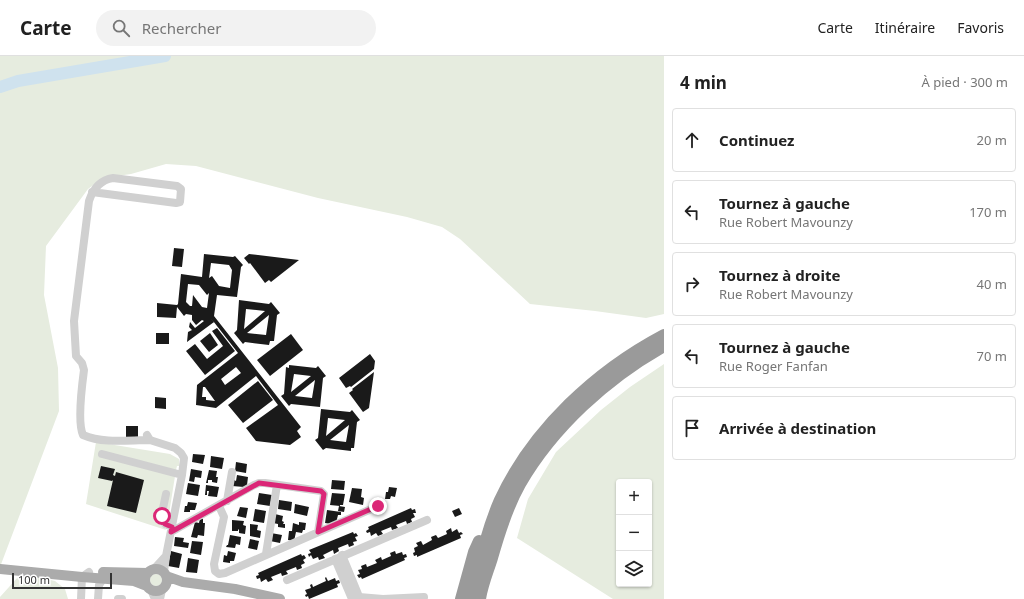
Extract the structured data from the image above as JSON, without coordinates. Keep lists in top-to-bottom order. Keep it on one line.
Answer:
{"scale_bar":"100 m","page":{"header":"Carte","search":"Rechercher","nav":["Carte","Itinéraire","Favoris"],"heading":["4 min","À pied · 300 m"],"list":[["Continuez","20 m"],["Tournez à gauche","Rue Robert Mavounzy","170 m"],["Tournez à droite","Rue Robert Mavounzy","40 m"],["Tournez à gauche","Rue Roger Fanfan","70 m"],"Arrivée à destination"],"map_buttons":["+","−"],"scale":"100 m"}}
